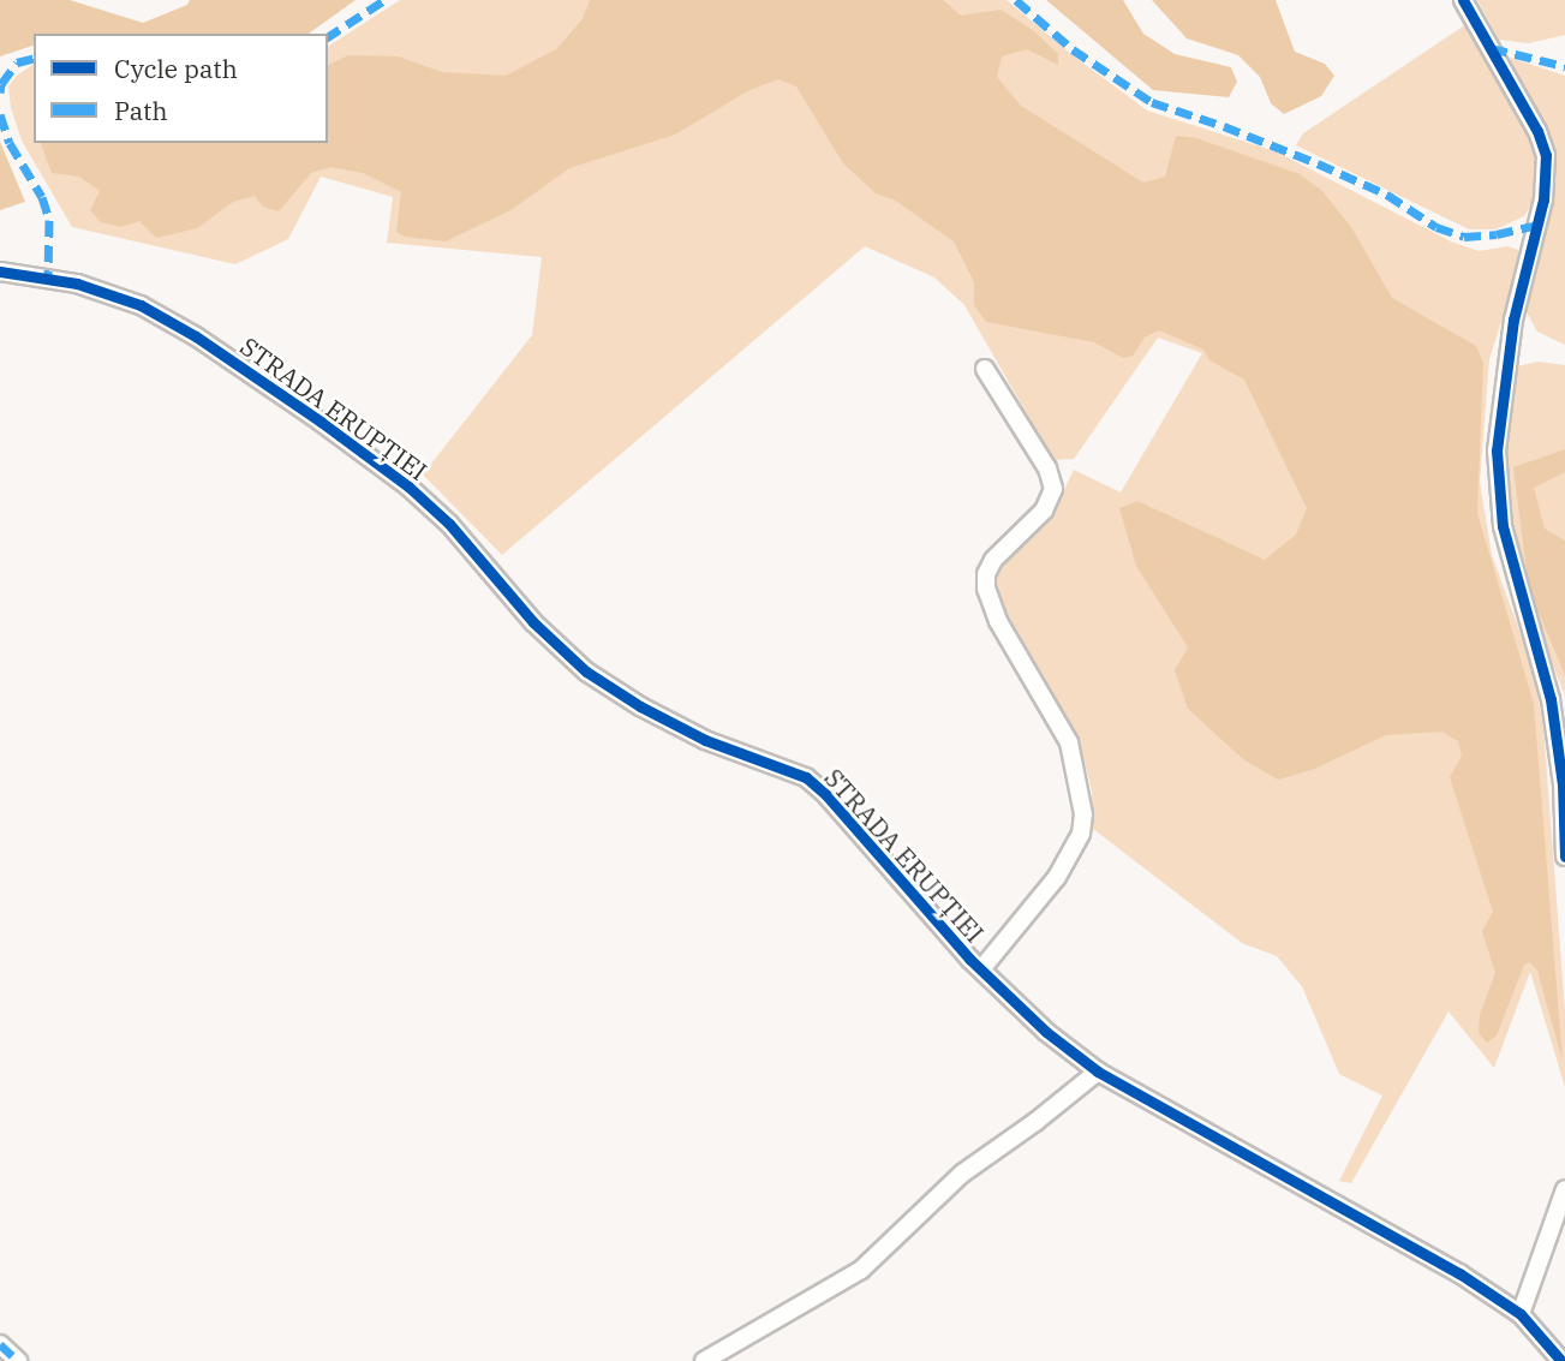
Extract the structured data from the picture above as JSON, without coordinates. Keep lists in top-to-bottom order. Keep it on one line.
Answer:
{"streets":{"street":["STRADA ERUPȚIEI"]},"legend":["Cycle path","Path"]}
